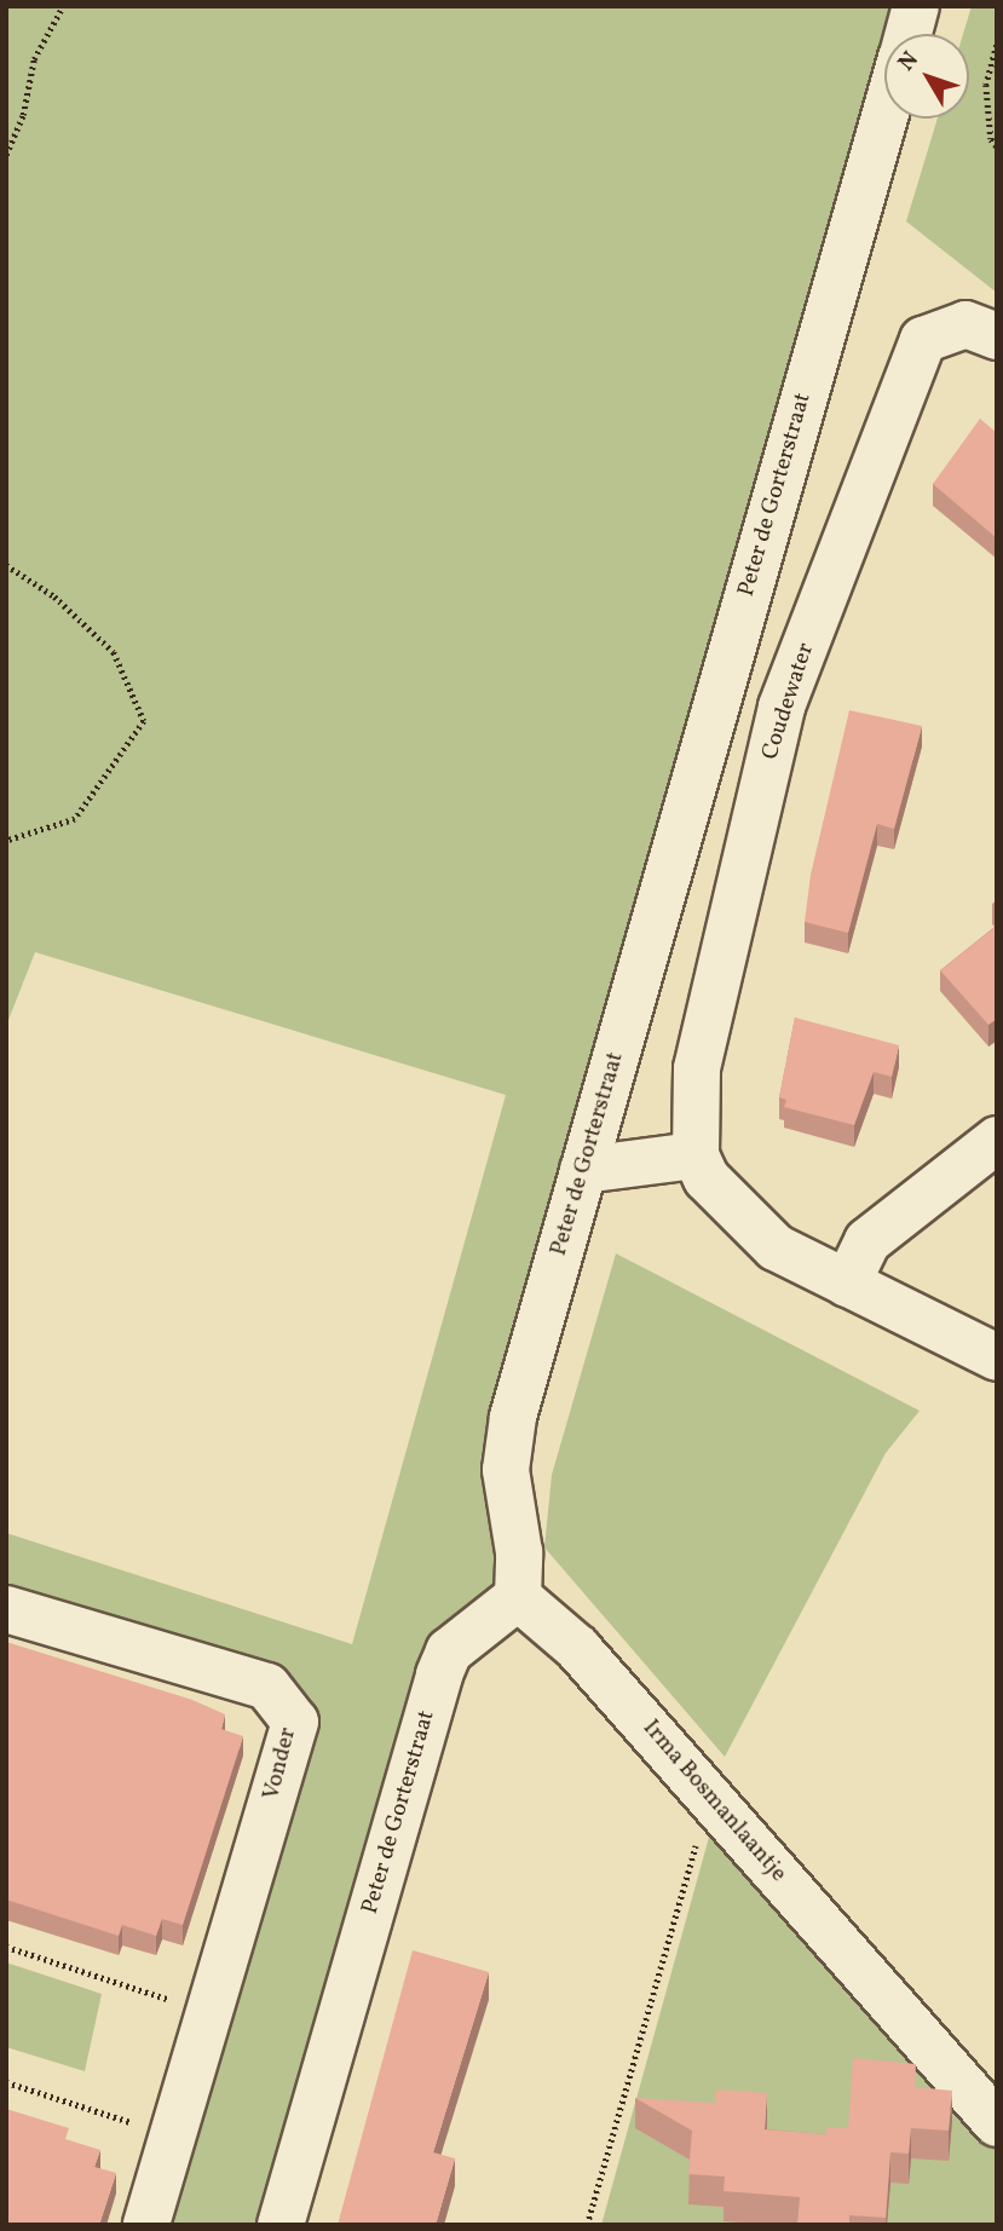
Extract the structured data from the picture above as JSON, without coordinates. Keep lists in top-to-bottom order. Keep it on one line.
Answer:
{"streets":{"street":["Peter de Gorterstraat","Coudewater","Vonder","Irma Bosmanlaantje"]},"crossings":[["Peter de Gorterstraat","Irma Bosmanlaantje"]],"north":"top left"}
